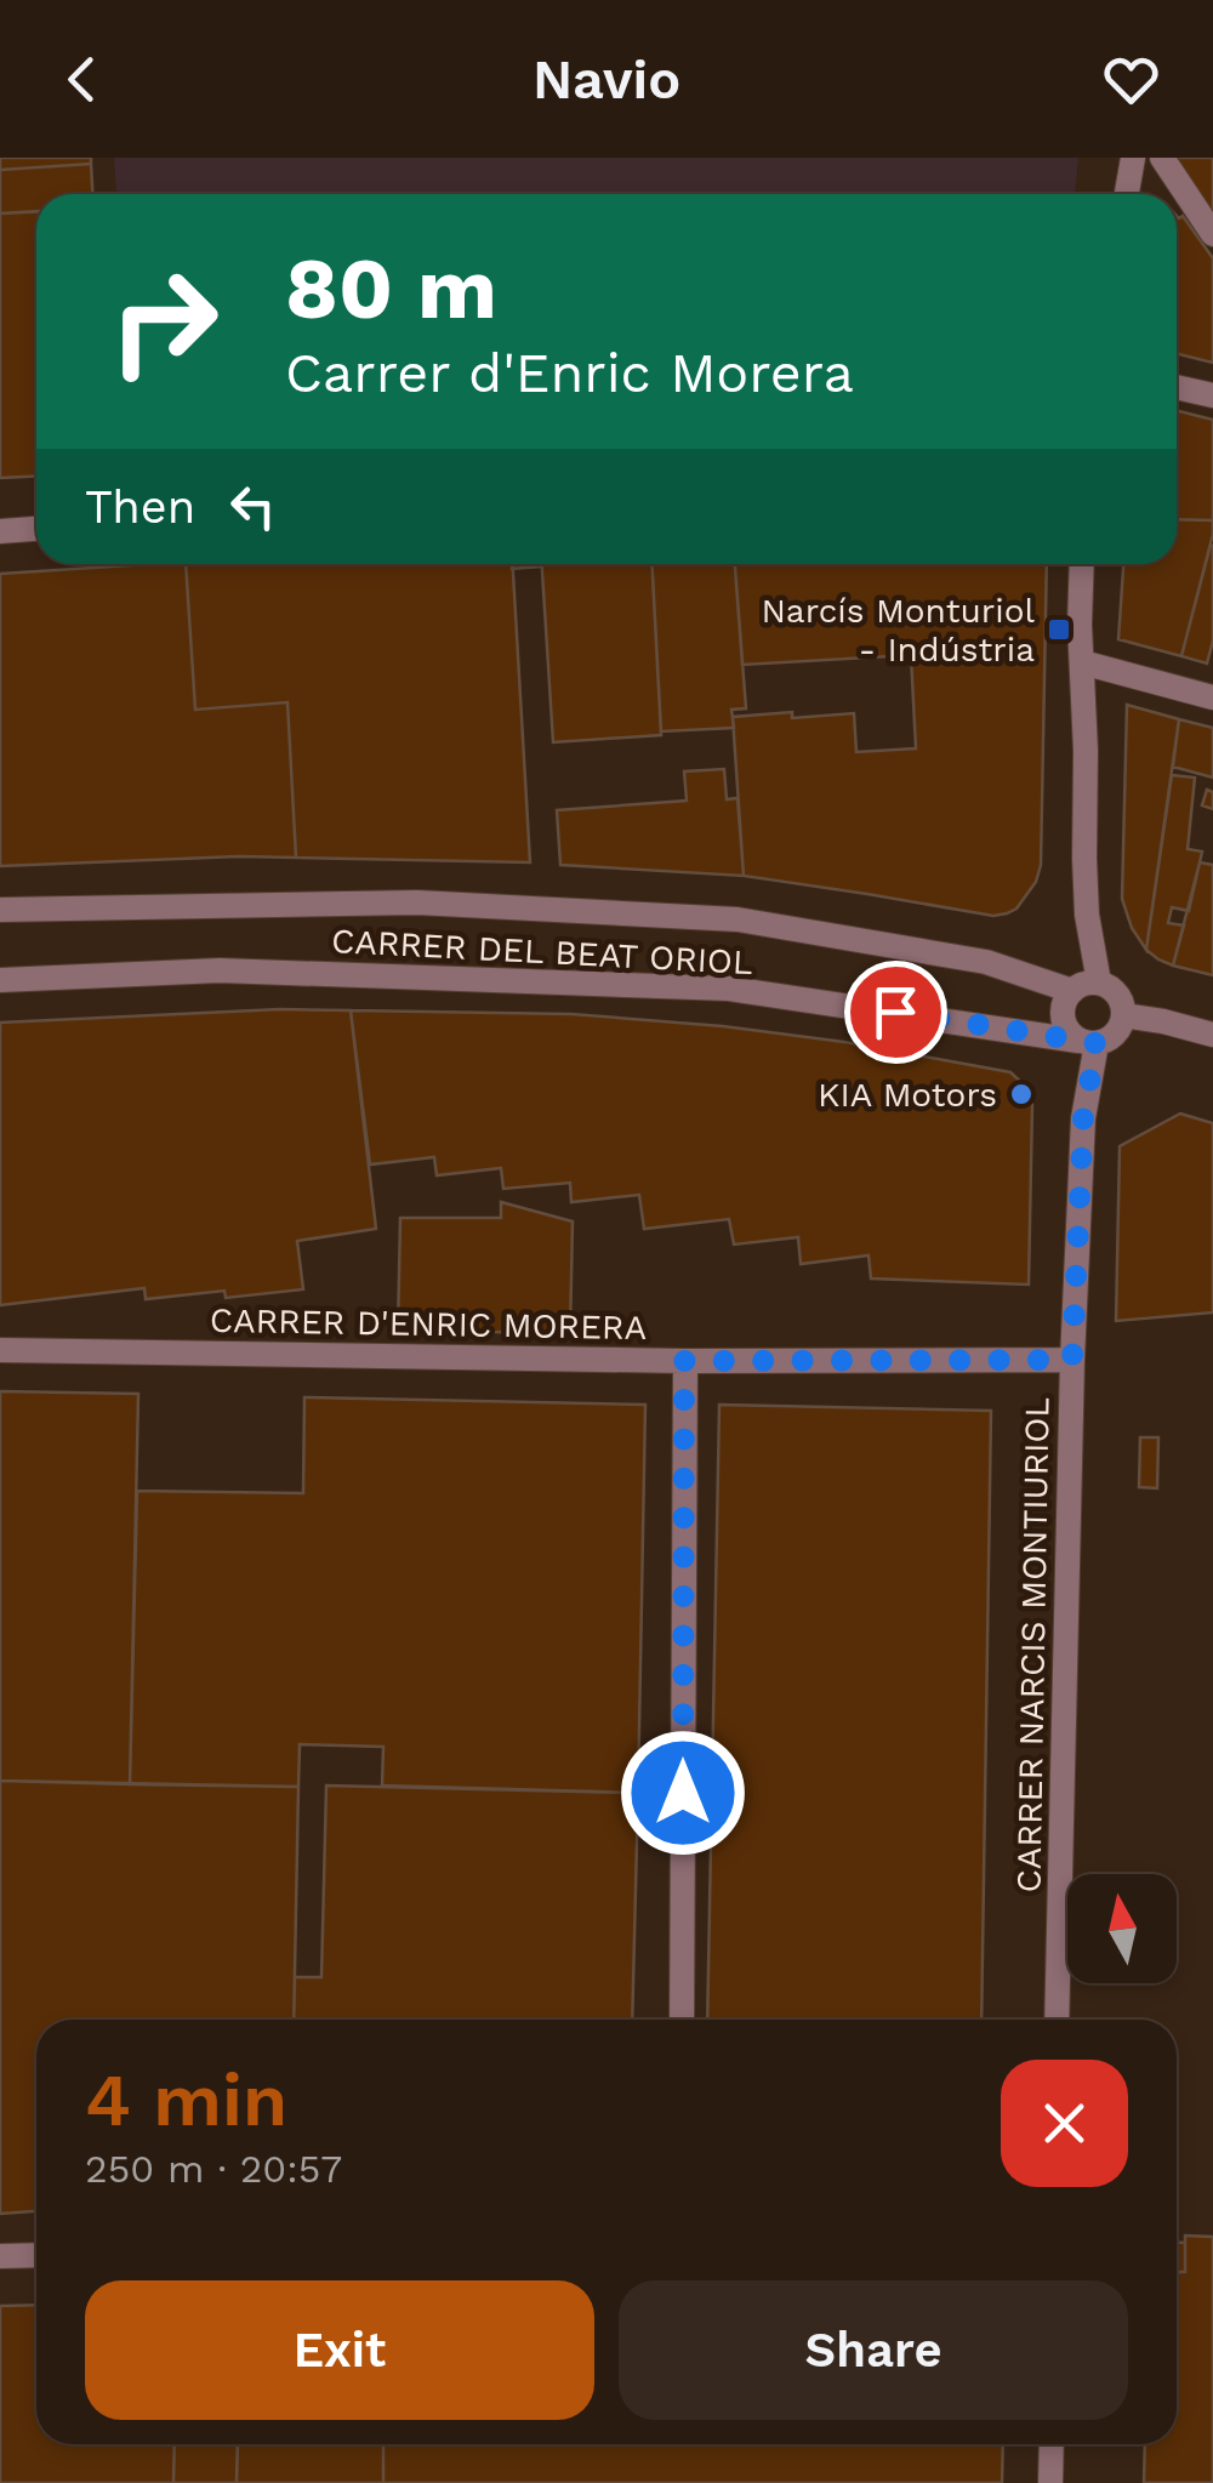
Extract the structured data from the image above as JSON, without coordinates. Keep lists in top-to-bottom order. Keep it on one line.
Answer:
{"streets":{"street":["CARRER DEL BEAT ORIOL","CARRER D'ENRIC MORERA","CARRER NARCIS MONTIURIOL"]},"crossings":[["CARRER DEL BEAT ORIOL","CARRER NARCIS MONTIURIOL"],["CARRER D'ENRIC MORERA","CARRER NARCIS MONTIURIOL"]],"places":{"transit":["Narcís Monturiol - Indústria"],"other":["KIA Motors"]},"north":"top","page":{"header":"Navio","turn":["80 m","Carrer d'Enric Morera"],"then":"Then","heading":["4 min","250 m · 20:57"],"buttons":["Exit","Share"]}}
